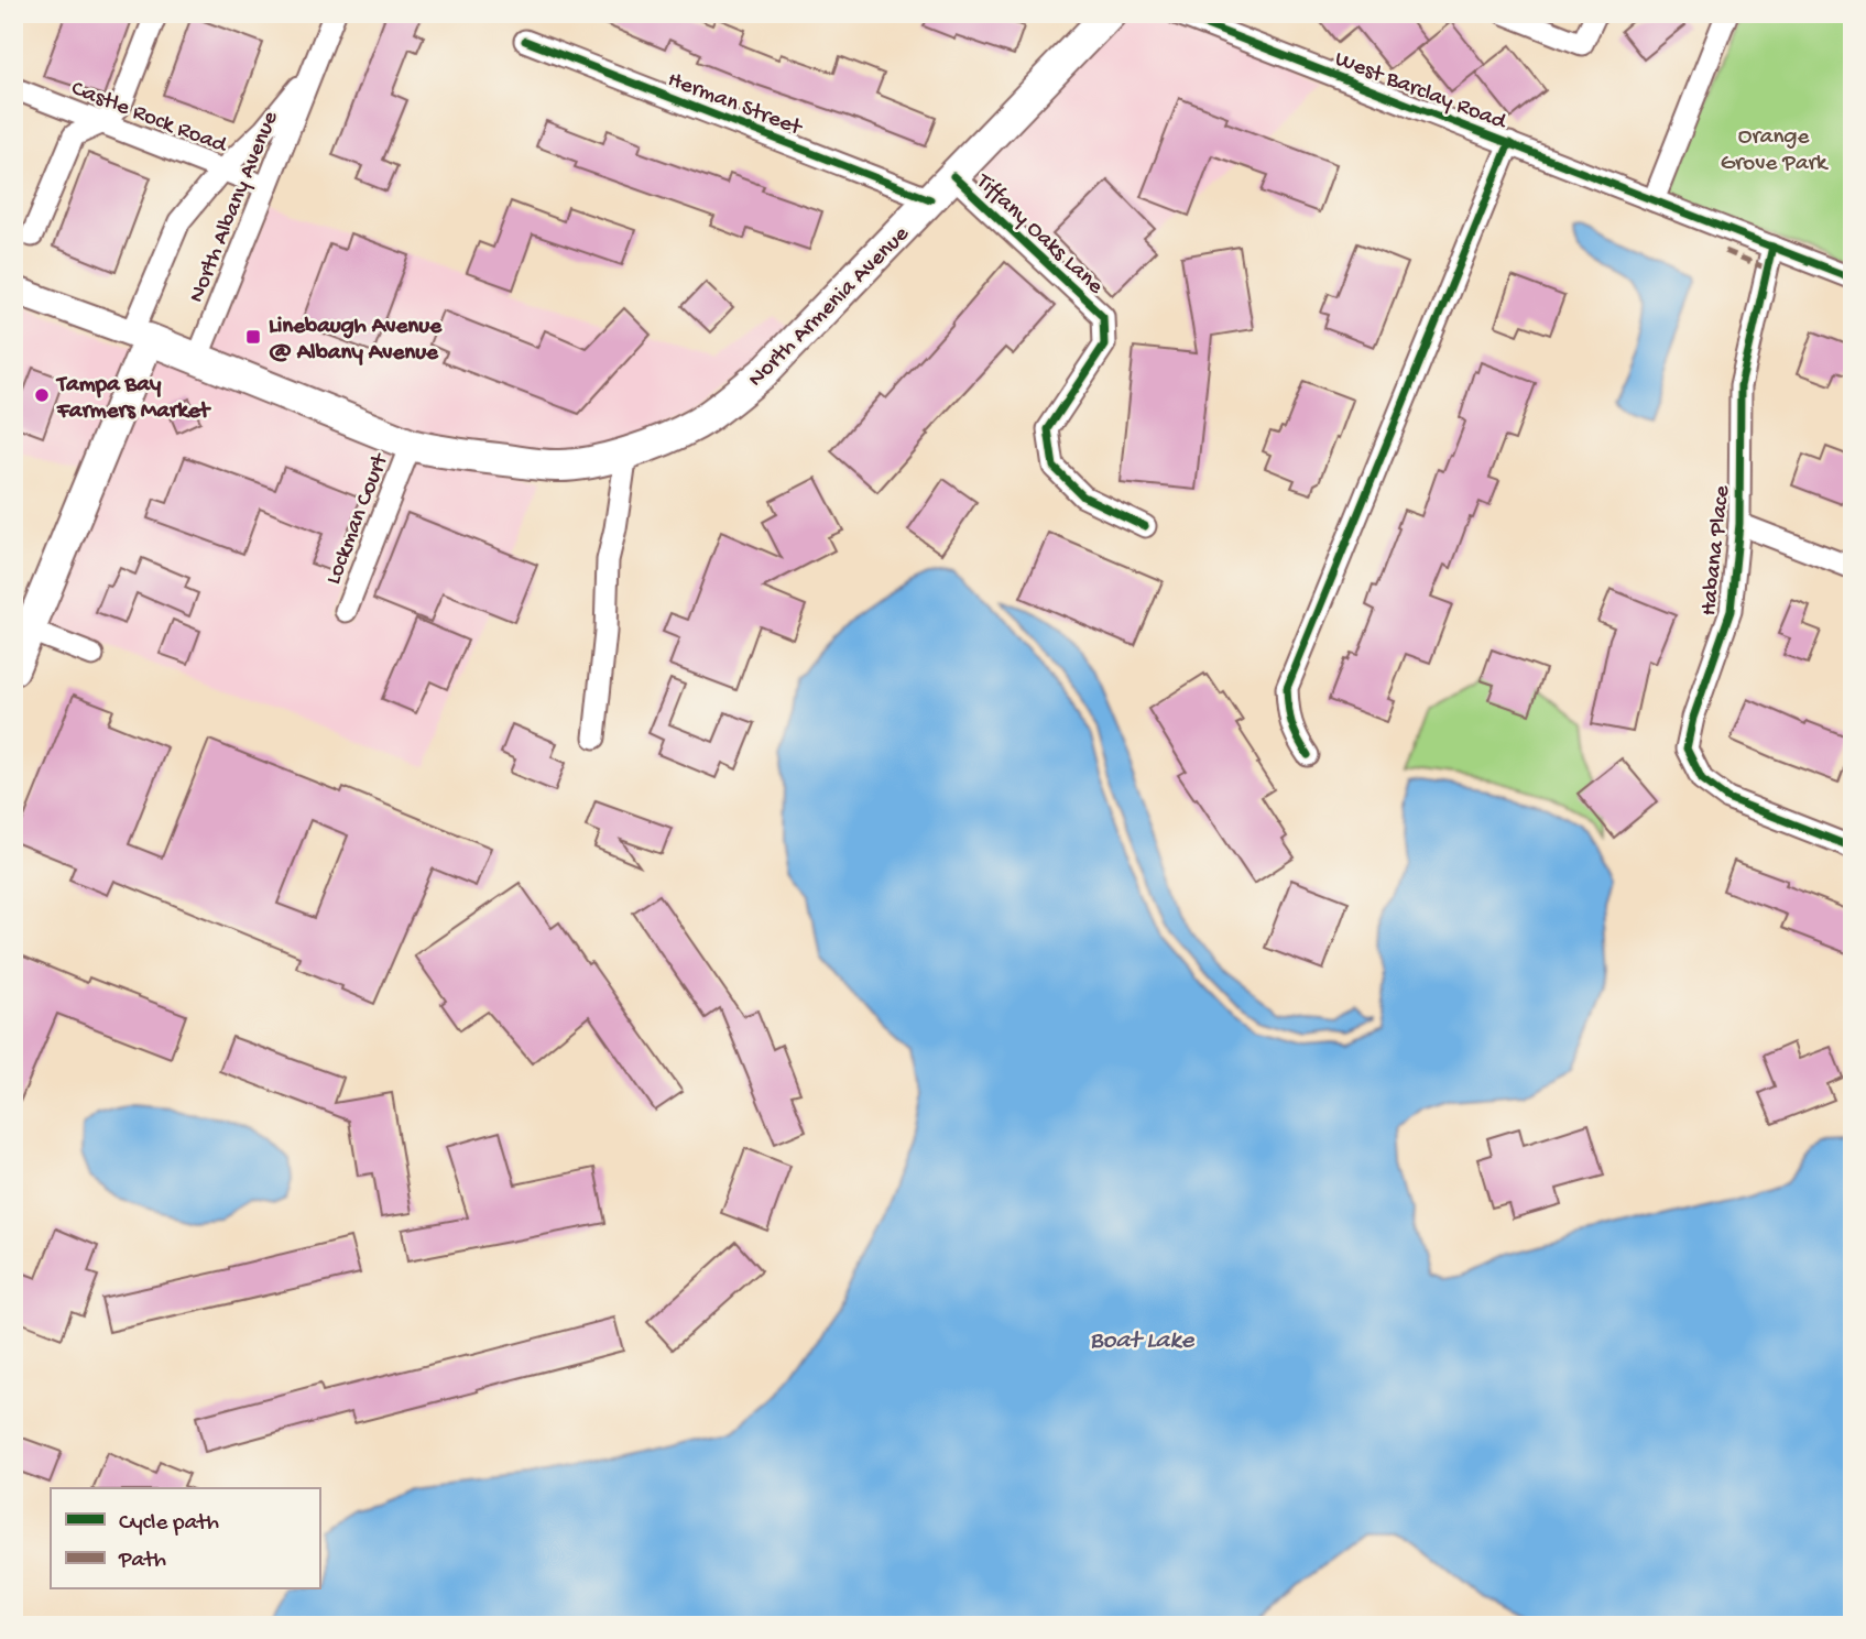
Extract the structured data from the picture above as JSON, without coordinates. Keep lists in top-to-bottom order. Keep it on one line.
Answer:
{"streets":{"main road":["North Armenia Avenue"],"street":["West Barclay Road","Herman Street","Castle Rock Road","North Albany Avenue","Tiffany Oaks Lane","Lockman Court","Habana Place"]},"crossings":[["West Barclay Road","Habana Place"],["Herman Street","North Armenia Avenue"],["Castle Rock Road","North Albany Avenue"],["North Albany Avenue","North Armenia Avenue"],["Tiffany Oaks Lane","North Armenia Avenue"],["North Armenia Avenue","Lockman Court"]],"water":["Boat Lake"],"parks":["Orange Grove Park"],"places":{"transit":["Linebaugh Avenue @ Albany Avenue"],"other":["Tampa Bay Farmers Market"]},"legend":["Cycle path","Path"]}
